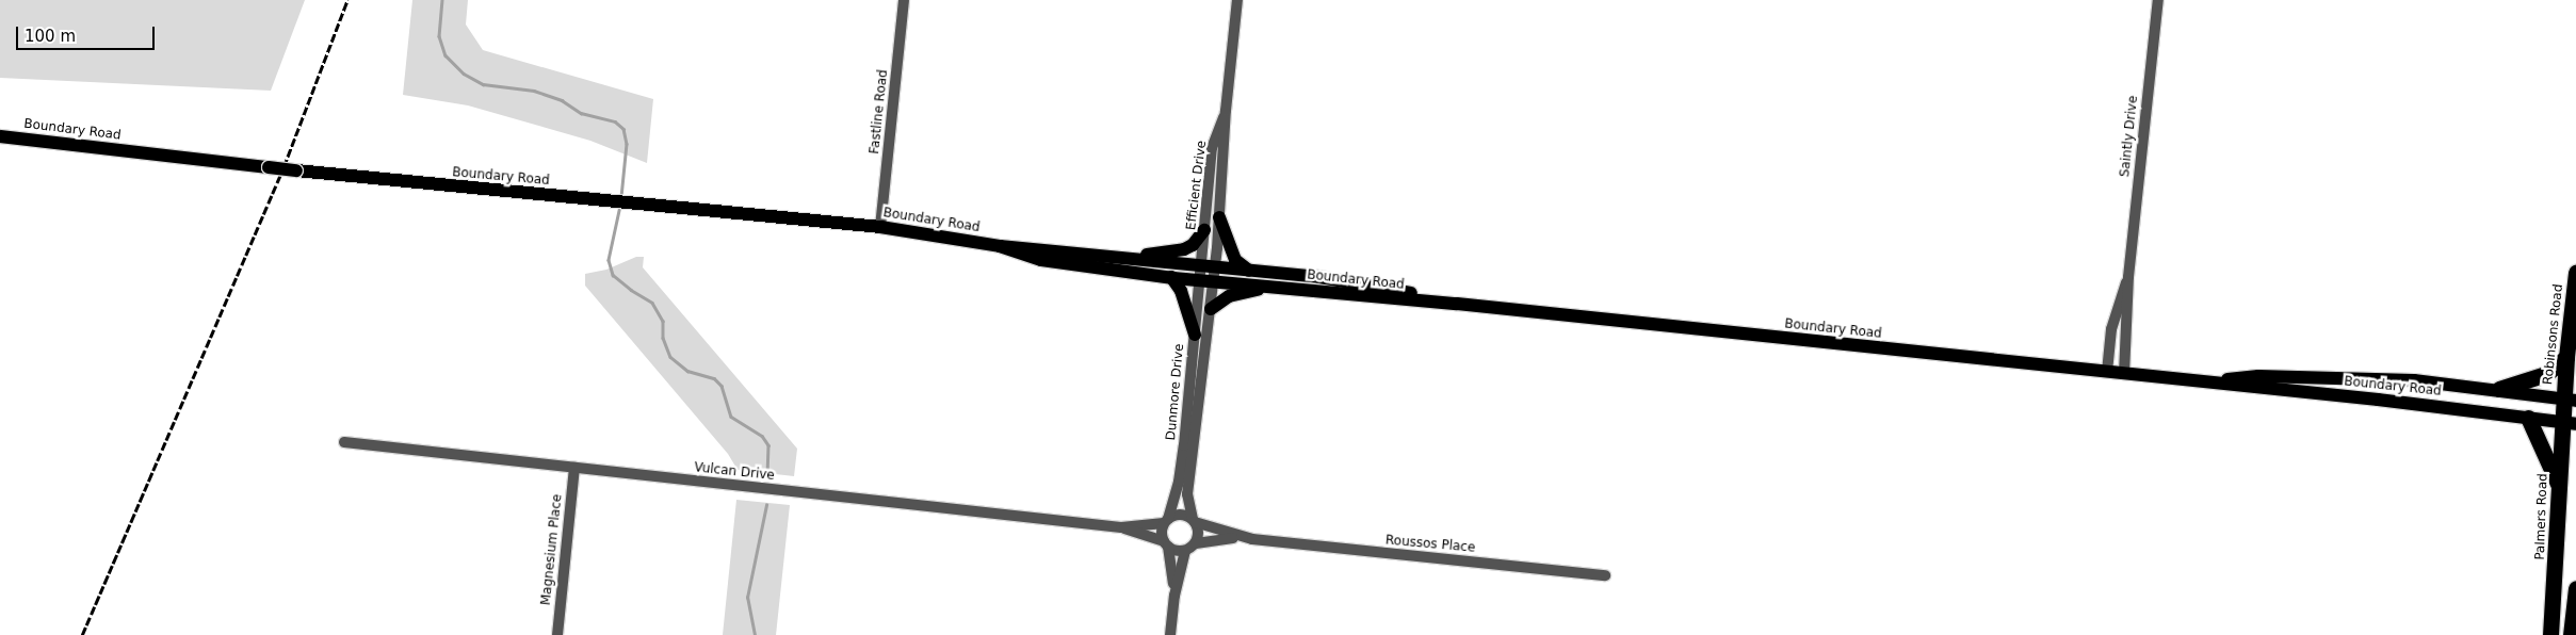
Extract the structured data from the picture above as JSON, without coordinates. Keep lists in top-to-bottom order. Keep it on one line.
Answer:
{"streets":{"highway":["Robinsons Road","Palmers Road"],"main road":["Boundary Road"],"street":["Fastline Road","Saintly Drive","Efficient Drive","Dunmore Drive","Vulcan Drive","Roussos Place","Magnesium Place"]},"crossings":[["Fastline Road","Boundary Road"],["Boundary Road","Saintly Drive"],["Boundary Road","Efficient Drive"],["Boundary Road","Robinsons Road"],["Boundary Road","Dunmore Drive"],["Boundary Road","Palmers Road"],["Efficient Drive","Dunmore Drive"],["Robinsons Road","Palmers Road"],["Dunmore Drive","Vulcan Drive"],["Dunmore Drive","Roussos Place"],["Vulcan Drive","Roussos Place"],["Vulcan Drive","Magnesium Place"]],"scale_bar":"100 m"}
